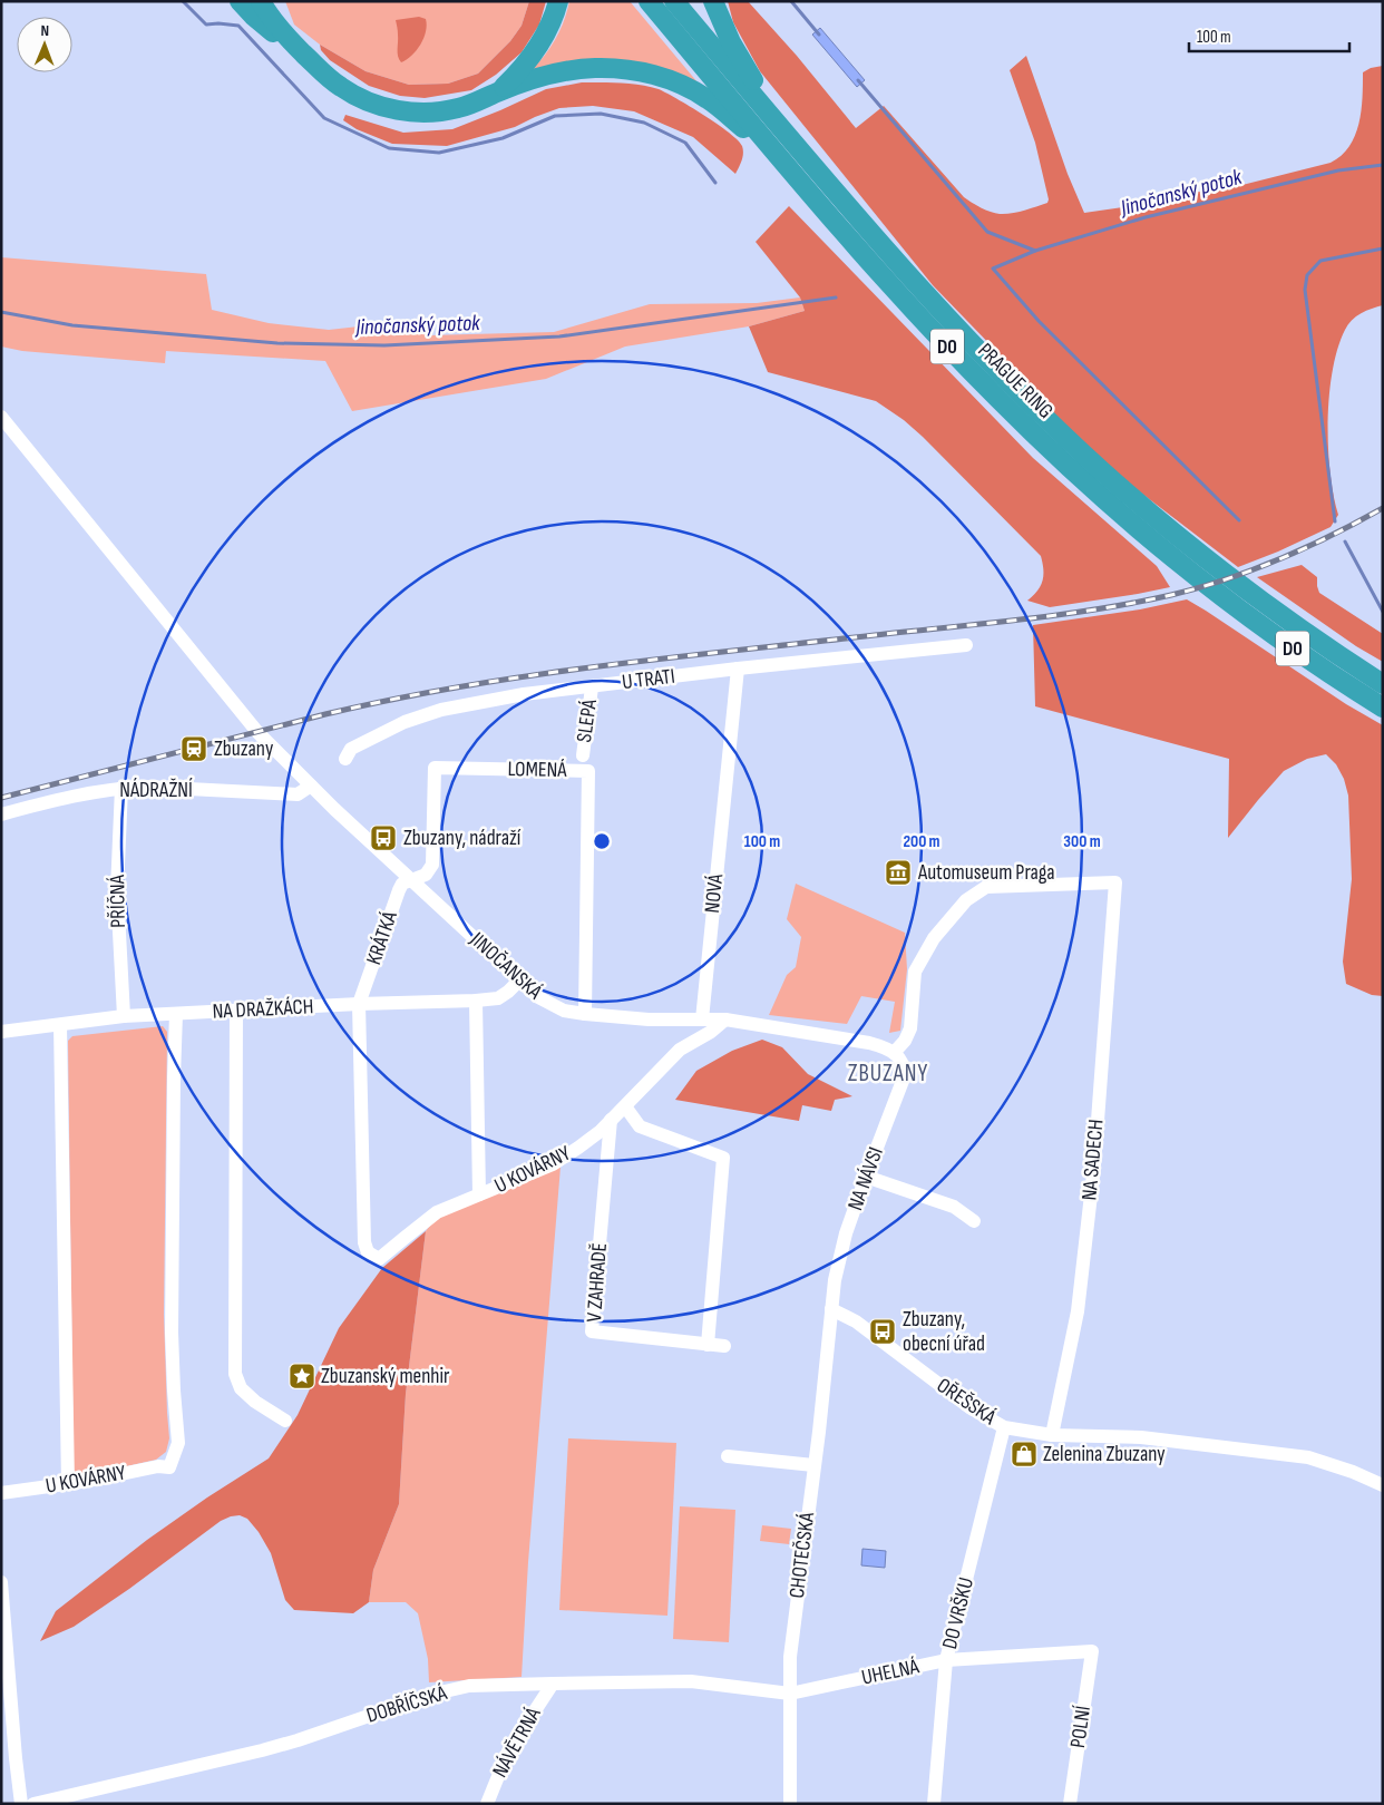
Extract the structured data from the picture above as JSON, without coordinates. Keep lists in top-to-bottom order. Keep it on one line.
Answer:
{"streets":{"highway":["D0","PRAGUE RING"],"street":["U TRATI","SLEPÁ","LOMENÁ","NÁDRAŽNÍ","NOVÁ","PŘÍČNÁ","KRÁTKÁ","JINOČANSKÁ","NA DRAŽKÁCH","NA SADECH","U KOVÁRNY","NA NÁVSI","V ZAHRADĚ","OŘEŠSKÁ","CHOTEČSKÁ","DO VRŠKU","UHELNÁ","DOBŘÍČSKÁ","POLNÍ","NÁVĚTRNÁ"]},"crossings":[["U TRATI","SLEPÁ"],["U TRATI","NOVÁ"],["LOMENÁ","KRÁTKÁ"],["LOMENÁ","JINOČANSKÁ"],["NÁDRAŽNÍ","PŘÍČNÁ"],["NÁDRAŽNÍ","JINOČANSKÁ"],["NOVÁ","JINOČANSKÁ"],["PŘÍČNÁ","NA DRAŽKÁCH"],["KRÁTKÁ","JINOČANSKÁ"],["KRÁTKÁ","NA DRAŽKÁCH"],["KRÁTKÁ","U KOVÁRNY"],["JINOČANSKÁ","NA DRAŽKÁCH"],["JINOČANSKÁ","NA SADECH"],["JINOČANSKÁ","U KOVÁRNY"],["JINOČANSKÁ","NA NÁVSI"],["NA DRAŽKÁCH","U KOVÁRNY"],["NA SADECH","NA NÁVSI"],["NA SADECH","OŘEŠSKÁ"],["U KOVÁRNY","V ZAHRADĚ"],["NA NÁVSI","OŘEŠSKÁ"],["NA NÁVSI","CHOTEČSKÁ"],["OŘEŠSKÁ","CHOTEČSKÁ"],["OŘEŠSKÁ","DO VRŠKU"],["CHOTEČSKÁ","UHELNÁ"],["CHOTEČSKÁ","DOBŘÍČSKÁ"],["DO VRŠKU","UHELNÁ"],["UHELNÁ","DOBŘÍČSKÁ"],["UHELNÁ","POLNÍ"],["DOBŘÍČSKÁ","NÁVĚTRNÁ"]],"districts":["ZBUZANY"],"water":["Jinočanský potok"],"places":{"station":["Zbuzany"],"bus stop":["Zbuzany, nádraží","Zbuzany, obecní úřad"],"museum":["Automuseum Praga"],"place":["Zbuzanský menhir"],"shop":["Zelenina Zbuzany"]},"scale_bar":"100 m","north":"top","rings":["100 m","200 m","300 m"]}
